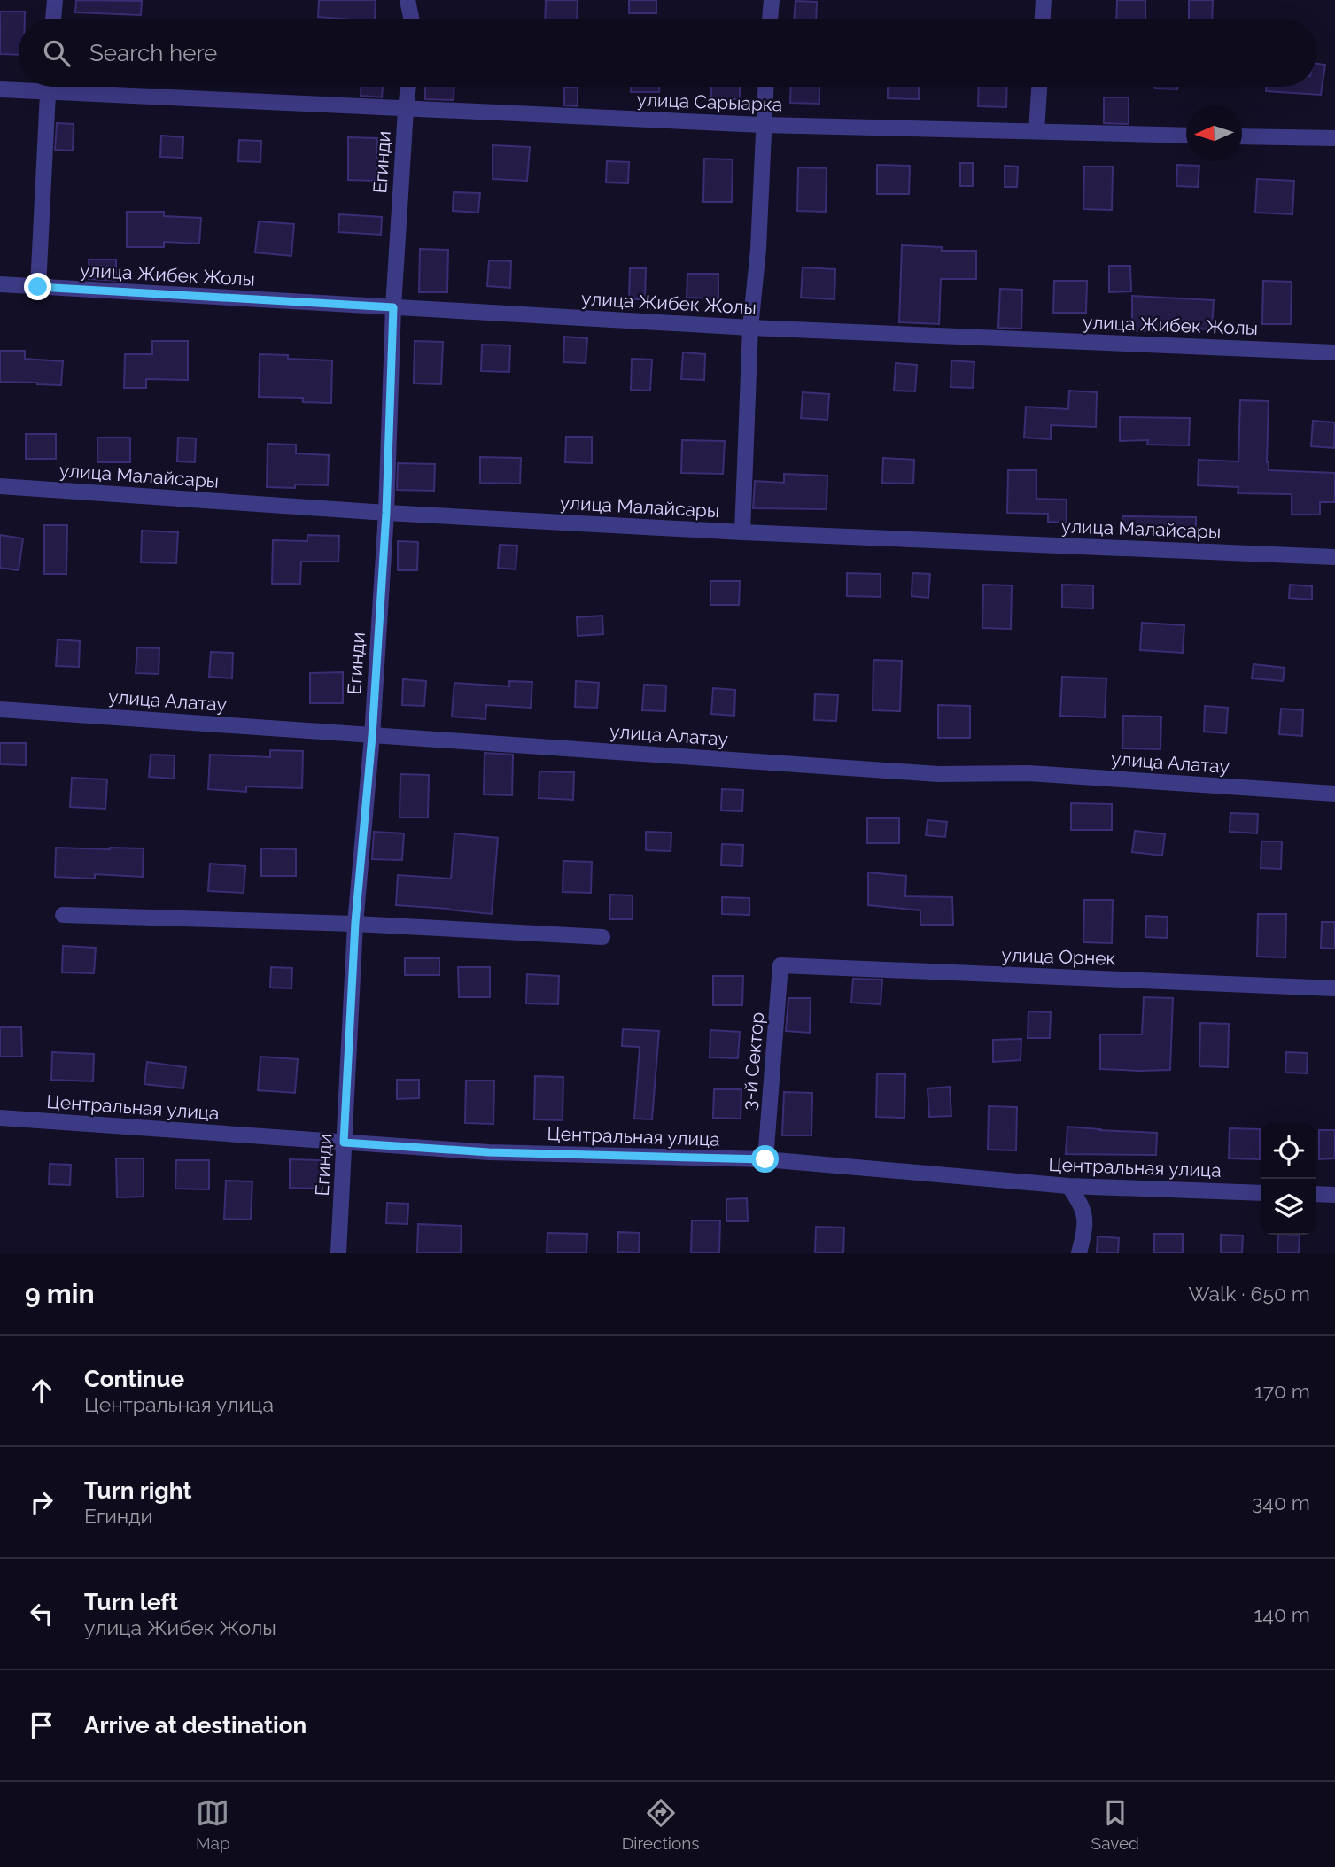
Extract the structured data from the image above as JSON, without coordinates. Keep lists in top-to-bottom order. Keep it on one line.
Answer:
{"streets":{"street":["улица Сарыарка","Егинди","улица Жибек Жолы","улица Малайсары","улица Алатау","улица Орнек","3-й Сектор","Центральная улица"]},"crossings":[["улица Сарыарка","Егинди"],["Егинди","улица Жибек Жолы"],["Егинди","улица Малайсары"],["Егинди","улица Алатау"],["Егинди","Центральная улица"],["улица Орнек","3-й Сектор"],["3-й Сектор","Центральная улица"]],"north":"left","page":{"search":"Search here","heading":["9 min","Walk · 650 m"],"list":[["Continue","Центральная улица","170 m"],["Turn right","Егинди","340 m"],["Turn left","улица Жибек Жолы","140 m"],"Arrive at destination"],"nav":["Map","Directions","Saved"]}}
